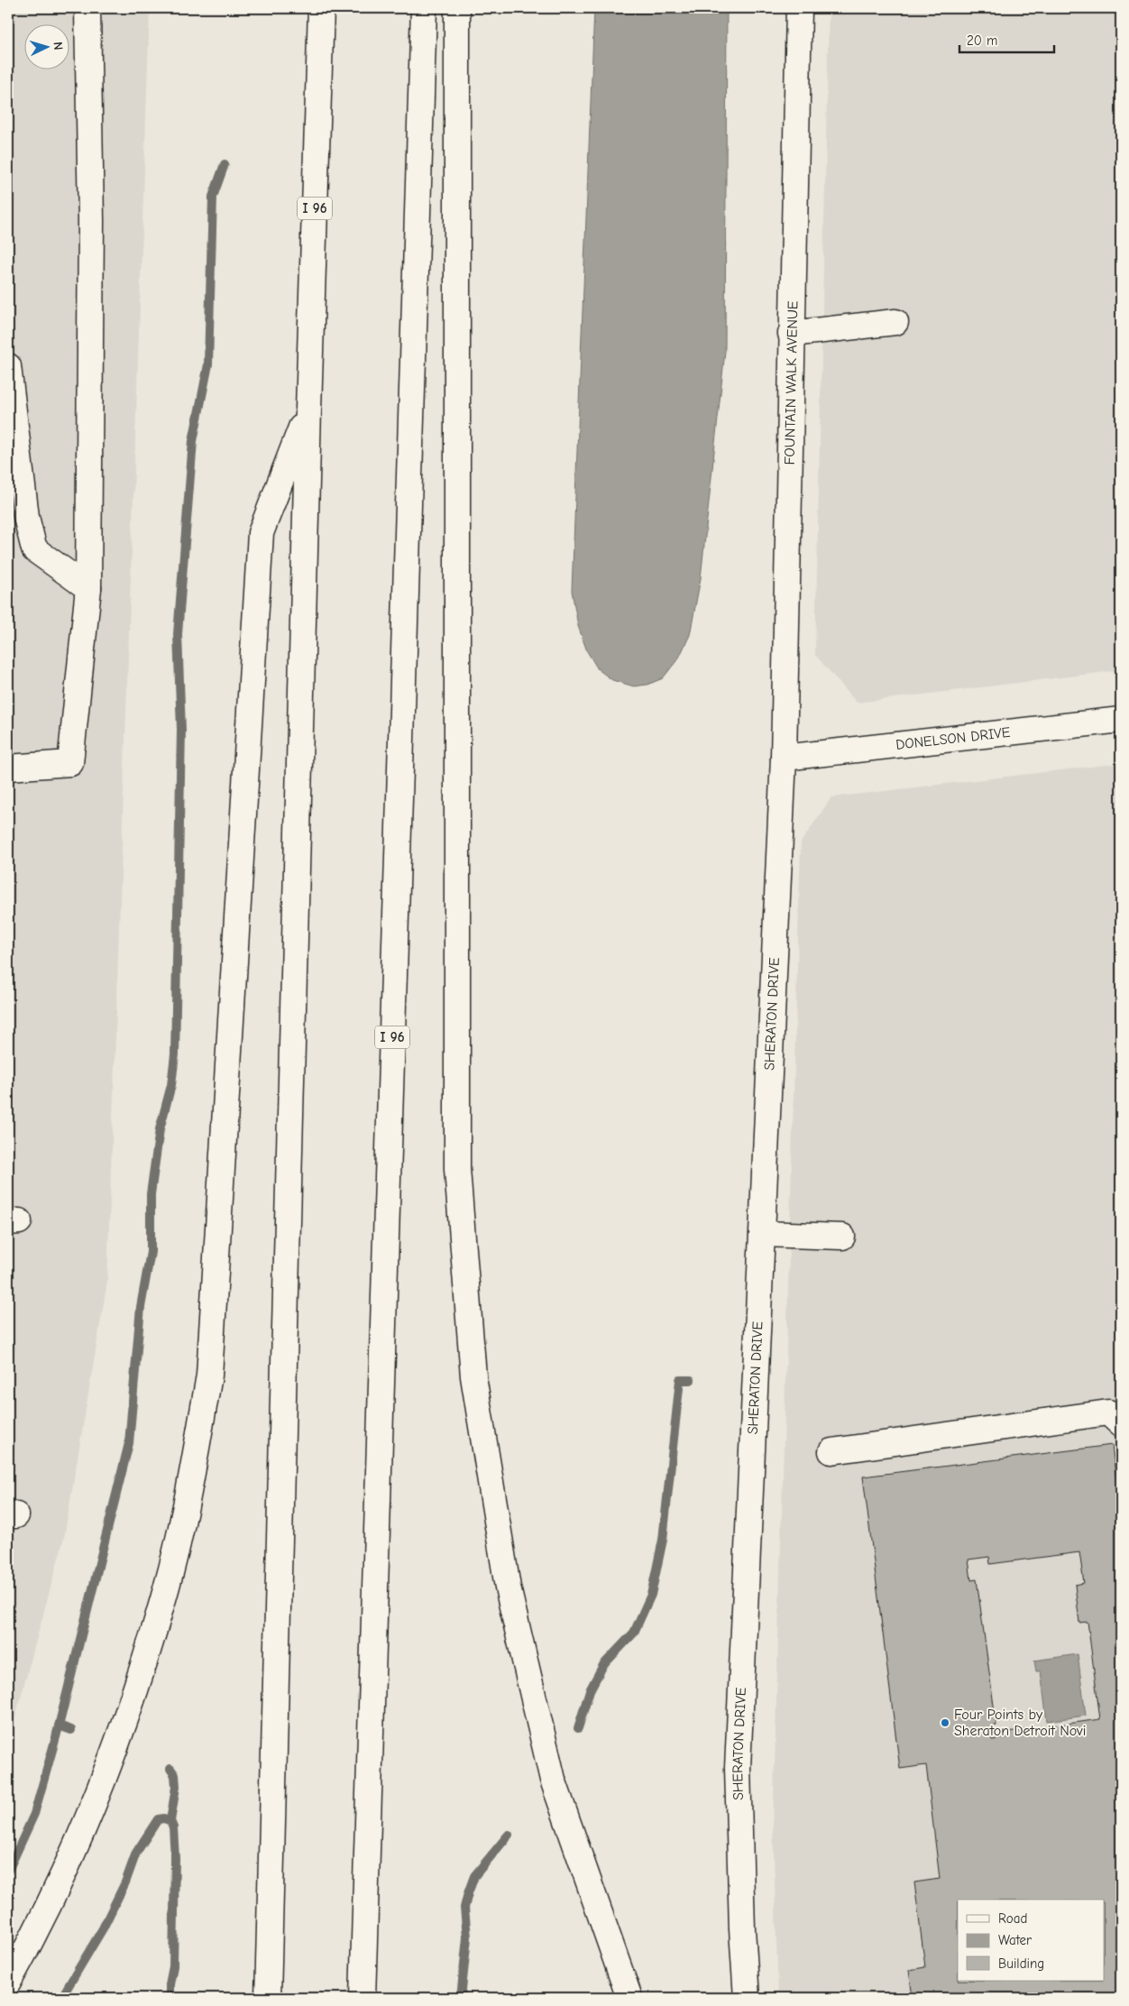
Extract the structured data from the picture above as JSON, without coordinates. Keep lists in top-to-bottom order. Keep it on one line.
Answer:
{"streets":{"main road":["I 96","FOUNTAIN WALK AVENUE","DONELSON DRIVE","SHERATON DRIVE"]},"crossings":[["FOUNTAIN WALK AVENUE","DONELSON DRIVE"],["FOUNTAIN WALK AVENUE","SHERATON DRIVE"],["DONELSON DRIVE","SHERATON DRIVE"]],"places":["Four Points by Sheraton Detroit Novi"],"legend":["Road","Water","Building"],"scale_bar":"20 m","north":"right"}
